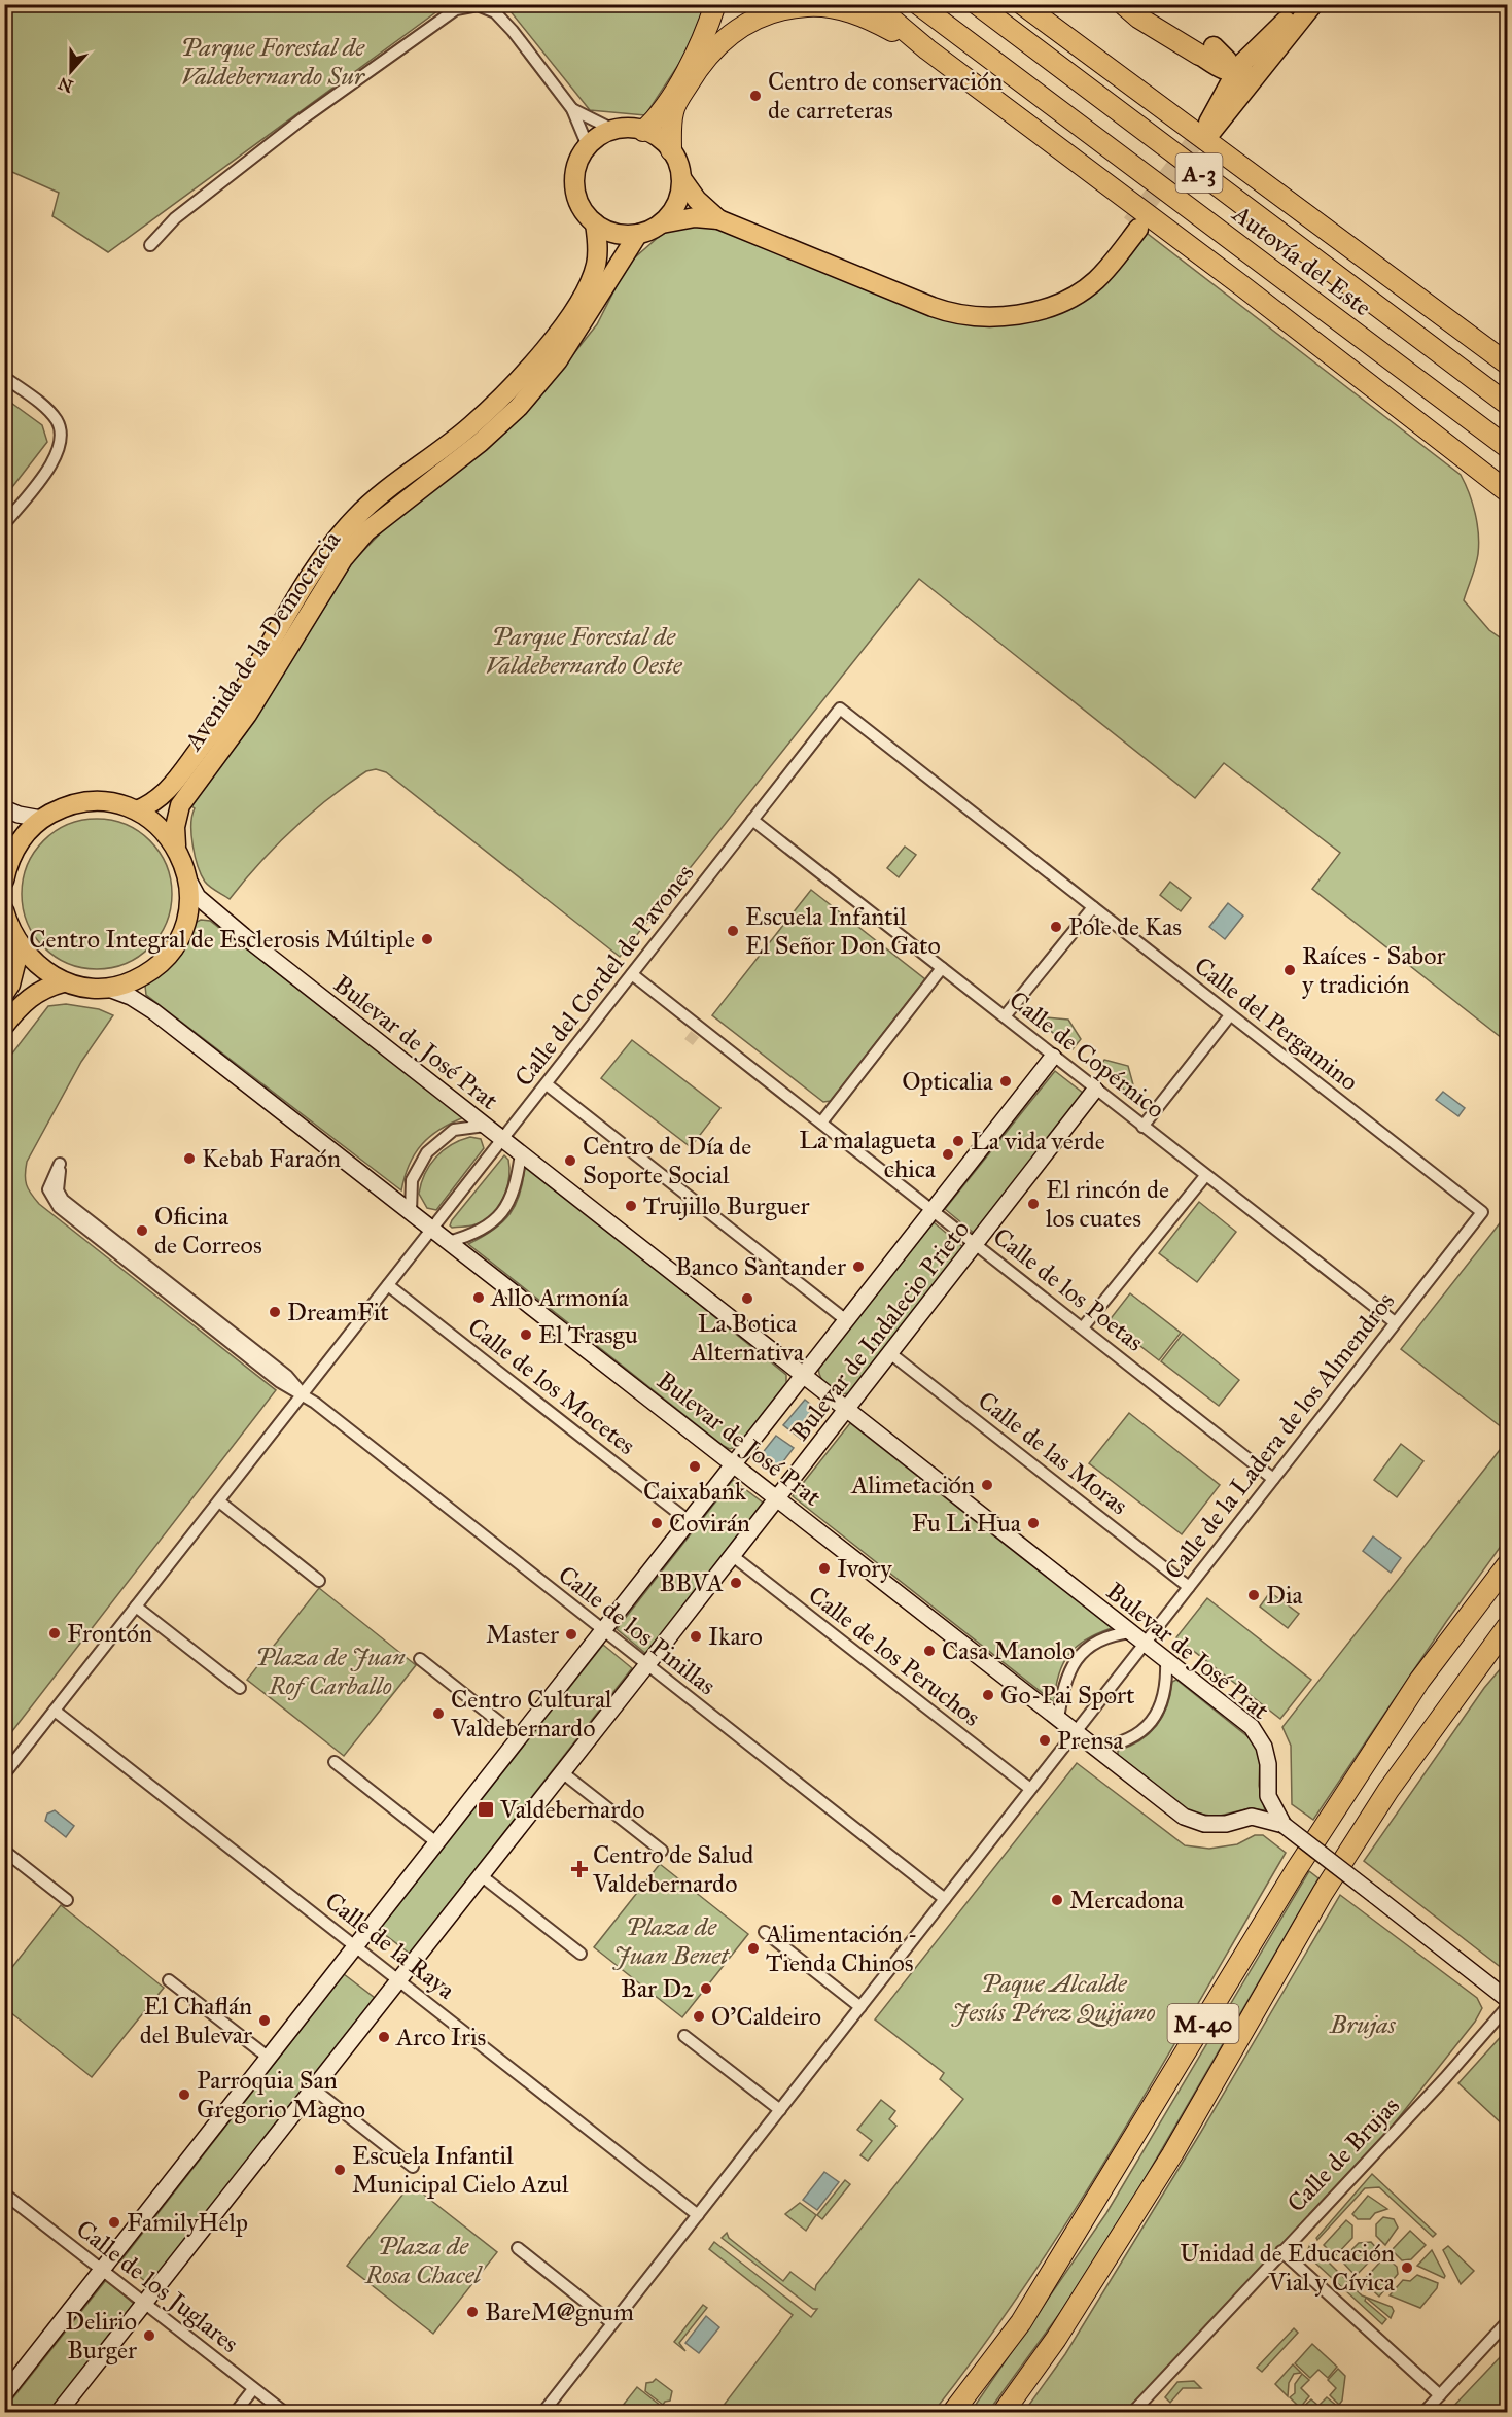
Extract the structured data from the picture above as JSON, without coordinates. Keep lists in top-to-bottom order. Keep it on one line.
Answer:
{"streets":{"highway":["A-3","Autovía del Este","M-40"],"main road":["Avenida de la Democracia"],"street":["Calle del Cordel de Pavones","Calle del Pergamino","Bulevar de José Prat","Calle de Copérnico","Calle de los Poetas","Bulevar de Indalecio Prieto","Calle de los Mocetes","Calle de la Ladera de los Almendros","Calle de las Moras","Calle de los Pinillas","Calle de los Peruchos","Calle de la Raya","Calle de Brujas","Calle de los Juglares"]},"crossings":[["Calle del Cordel de Pavones","Calle del Pergamino"],["Calle del Cordel de Pavones","Bulevar de José Prat"],["Calle del Cordel de Pavones","Calle de Copérnico"],["Calle del Cordel de Pavones","Calle de los Poetas"],["Calle del Cordel de Pavones","Calle de los Mocetes"],["Calle del Cordel de Pavones","Calle de los Pinillas"],["Calle del Cordel de Pavones","Calle de la Raya"],["Calle del Pergamino","Calle de la Ladera de los Almendros"],["Bulevar de José Prat","Bulevar de Indalecio Prieto"],["Bulevar de José Prat","Calle de la Ladera de los Almendros"],["Calle de Copérnico","Bulevar de Indalecio Prieto"],["Calle de Copérnico","Calle de la Ladera de los Almendros"],["Calle de los Poetas","Bulevar de Indalecio Prieto"],["Calle de los Poetas","Calle de la Ladera de los Almendros"],["Bulevar de Indalecio Prieto","Calle de los Mocetes"],["Bulevar de Indalecio Prieto","Calle de las Moras"],["Bulevar de Indalecio Prieto","Calle de los Pinillas"],["Bulevar de Indalecio Prieto","Calle de los Peruchos"],["Bulevar de Indalecio Prieto","Calle de la Raya"],["Bulevar de Indalecio Prieto","Calle de los Juglares"],["Calle de la Ladera de los Almendros","Calle de las Moras"],["Calle de la Ladera de los Almendros","Calle de los Pinillas"],["Calle de la Ladera de los Almendros","Calle de los Peruchos"],["Calle de la Ladera de los Almendros","Calle de la Raya"]],"parks":["Parque Forestal de Valdebernardo Sur","Parque Forestal de Valdebernardo Oeste","Plaza de Juan Rof Carballo","Plaza de Juan Benet","Paque Alcalde Jesús Pérez Quijano","Brujas","Plaza de Rosa Chacel"],"places":{"other":["Centro de conservación de carreteras","Pole de Kas","Escuela Infantil El Señor Don Gato","Centro Integral de Esclerosis Múltiple","Raíces - Sabor y tradición","Opticalia","La vida verde","La malagueta chica","Kebab Faraón","Centro de Día de Soporte Social","El rincón de los cuates","Trujillo Burguer","Oficina de Correos","Banco Santander","Allo Armonía","La Botica Alternativa","DreamFit","El Trasgu","Caixabank","Alimetación","Covirán","Fu Li Hua","Ivory","BBVA","Dia","Frontón","Master","Ikaro","Casa Manolo","Go-Pai Sport","Centro Cultural Valdebernardo","Prensa","Mercadona","Alimentación - Tienda Chinos","Bar D2","O'Caldeiro","El Chaflán del Bulevar","Arco Iris","Parroquia San Gregorio Magno","Escuela Infantil Municipal Cielo Azul","FamilyHelp","Unidad de Educación Vial y Cívica","BareM@gnum","Delirio Burger"],"transit":["Valdebernardo"],"health":["Centro de Salud Valdebernardo"]},"north":"bottom"}
